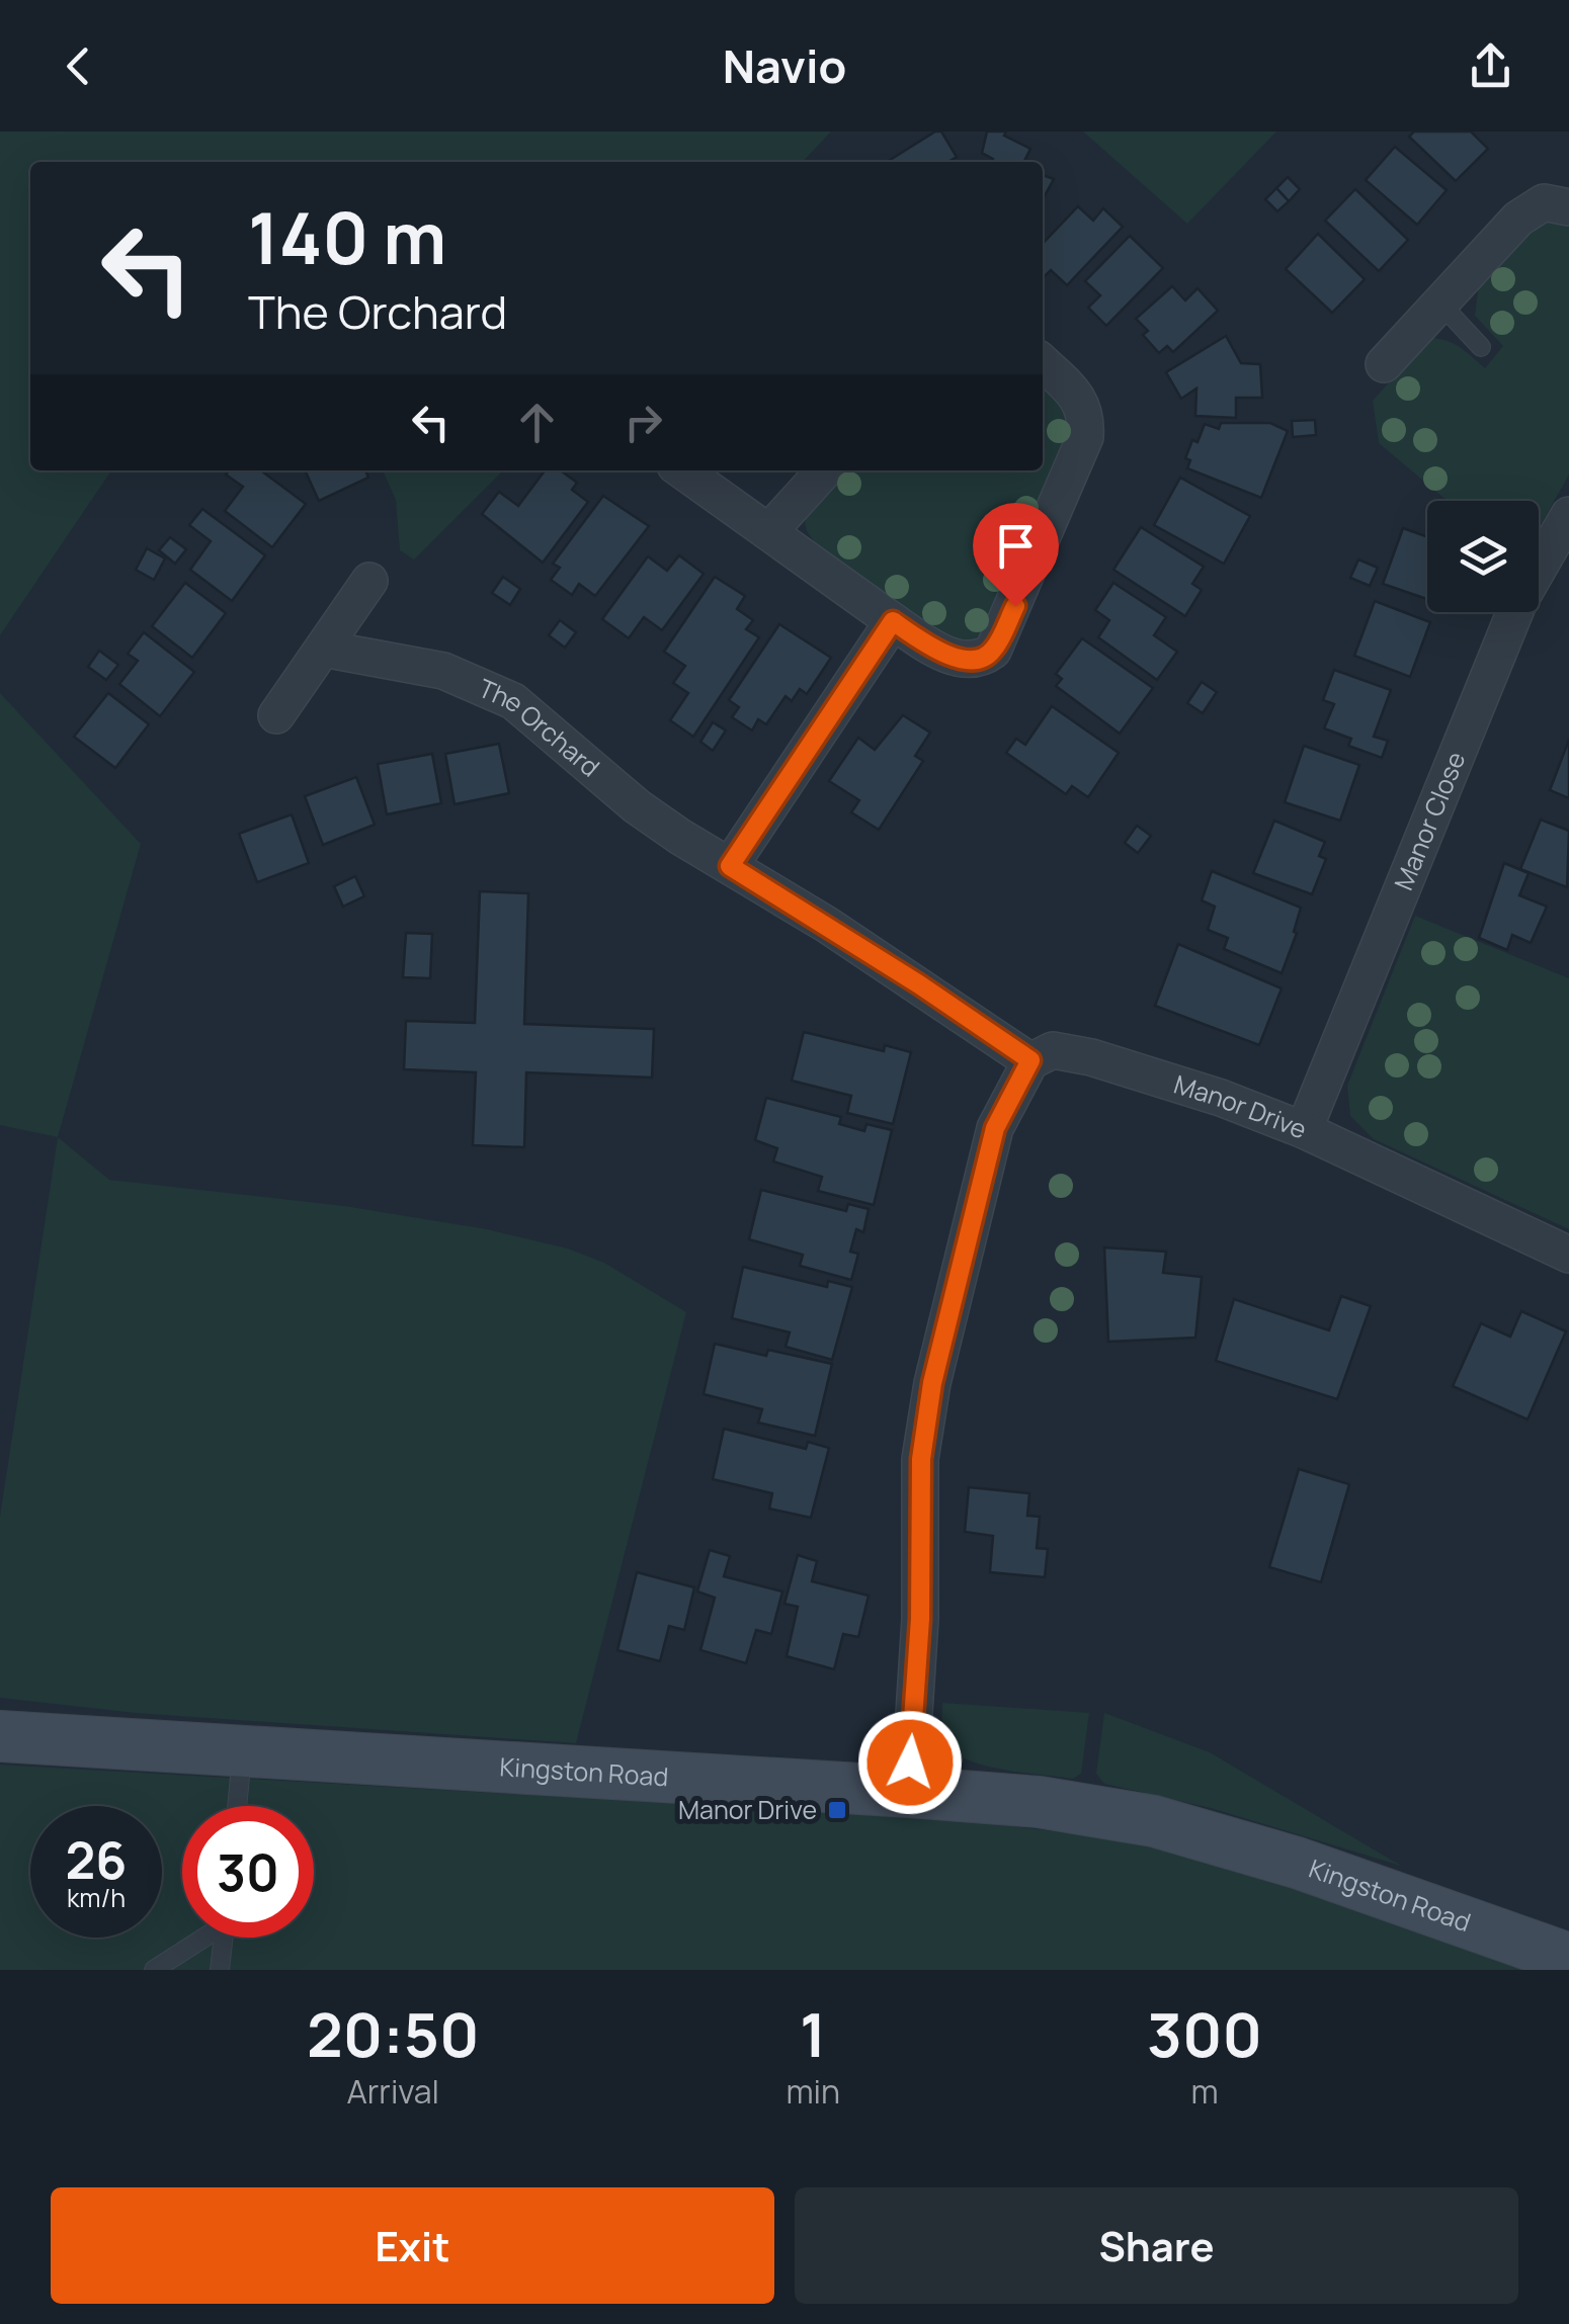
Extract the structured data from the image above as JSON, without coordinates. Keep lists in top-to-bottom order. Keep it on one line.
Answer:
{"streets":{"main road":["Kingston Road"],"street":["The Orchard","Manor Close","Manor Drive"]},"crossings":[["The Orchard","Manor Drive"],["Manor Close","Manor Drive"]],"places":{"transit":["Manor Drive"]},"page":{"header":"Navio","turn":["140 m","The Orchard"],"speed":"26 km/h","limit":"30","eta":["20:50","Arrival","1","min","300","m"],"buttons":["Exit","Share"]}}
